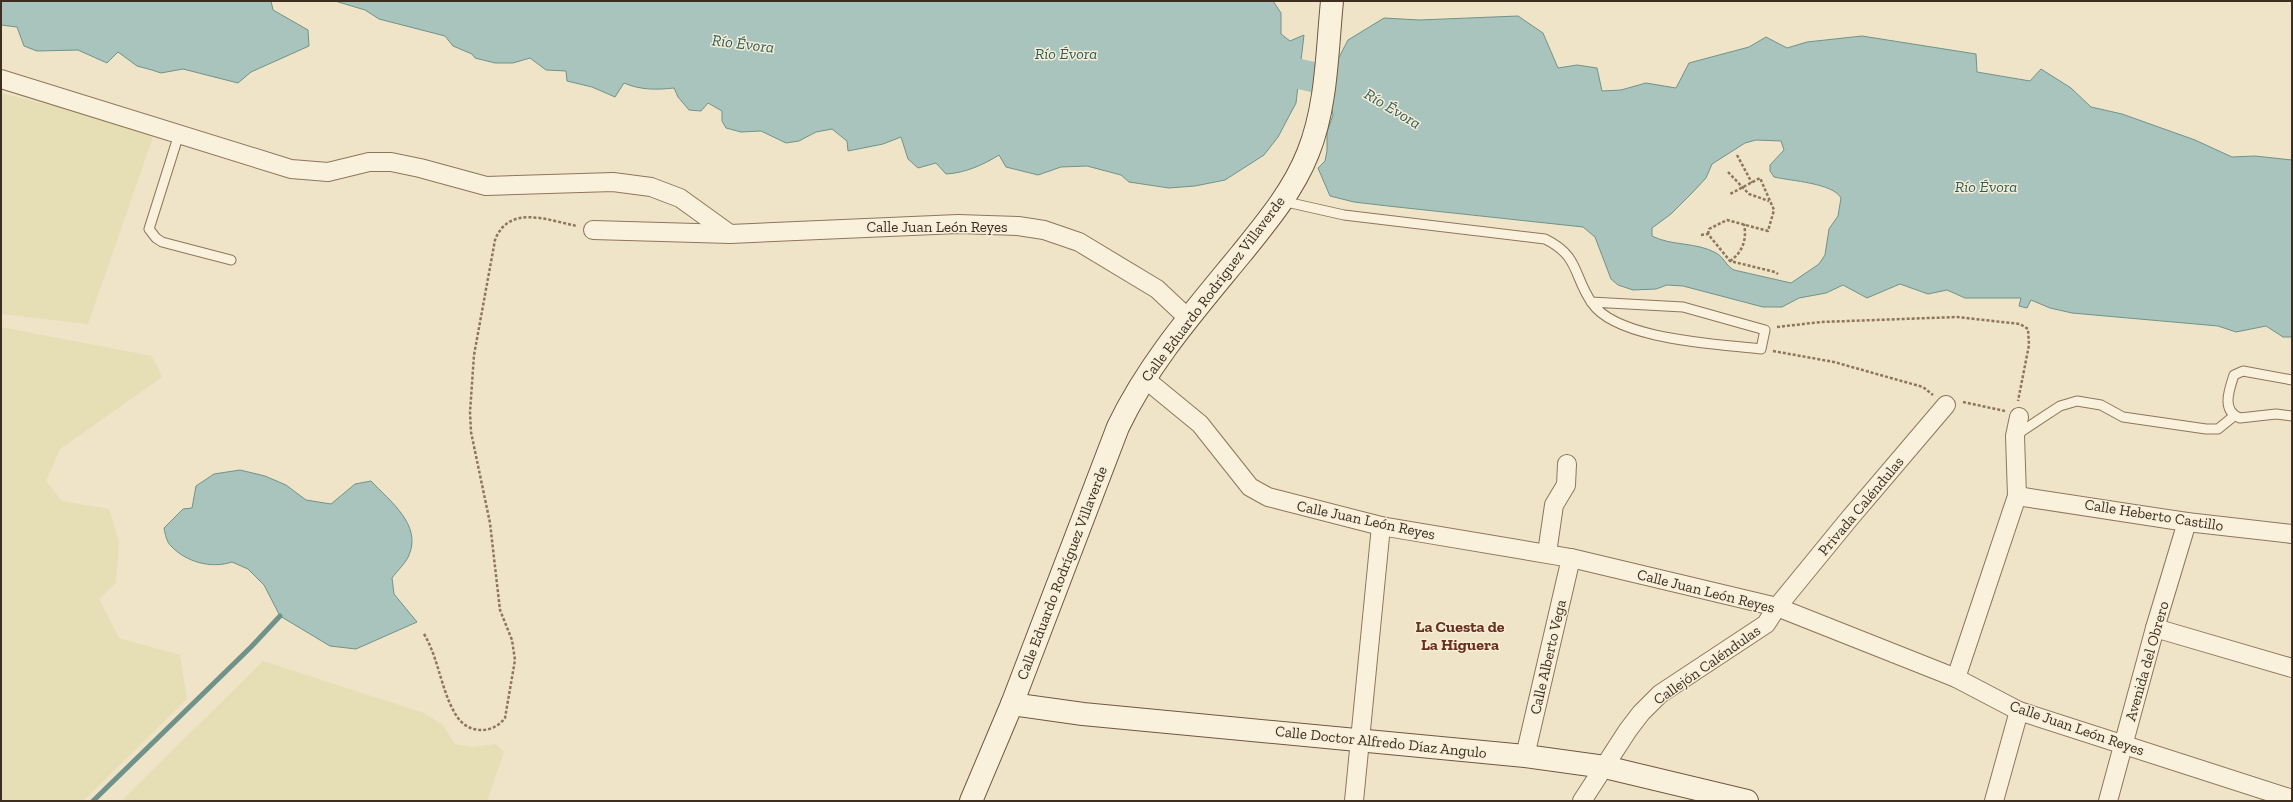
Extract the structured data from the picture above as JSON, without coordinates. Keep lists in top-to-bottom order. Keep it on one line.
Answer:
{"streets":{"street":["Calle Juan León Reyes","Calle Eduardo Rodríguez Villaverde","Privada Caléndulas","Calle Heberto Castillo","Calle Alberto Vega","Avenida del Obrero","Callejón Caléndulas","Calle Doctor Alfredo Díaz Angulo"]},"crossings":[["Calle Juan León Reyes","Calle Eduardo Rodríguez Villaverde"],["Calle Juan León Reyes","Privada Caléndulas"],["Calle Juan León Reyes","Calle Alberto Vega"],["Calle Juan León Reyes","Avenida del Obrero"],["Calle Juan León Reyes","Callejón Caléndulas"],["Calle Eduardo Rodríguez Villaverde","Calle Doctor Alfredo Díaz Angulo"],["Privada Caléndulas","Callejón Caléndulas"],["Calle Heberto Castillo","Avenida del Obrero"],["Calle Alberto Vega","Calle Doctor Alfredo Díaz Angulo"],["Callejón Caléndulas","Calle Doctor Alfredo Díaz Angulo"]],"districts":["La Cuesta de La Higuera"],"water":["Río Évora"]}
